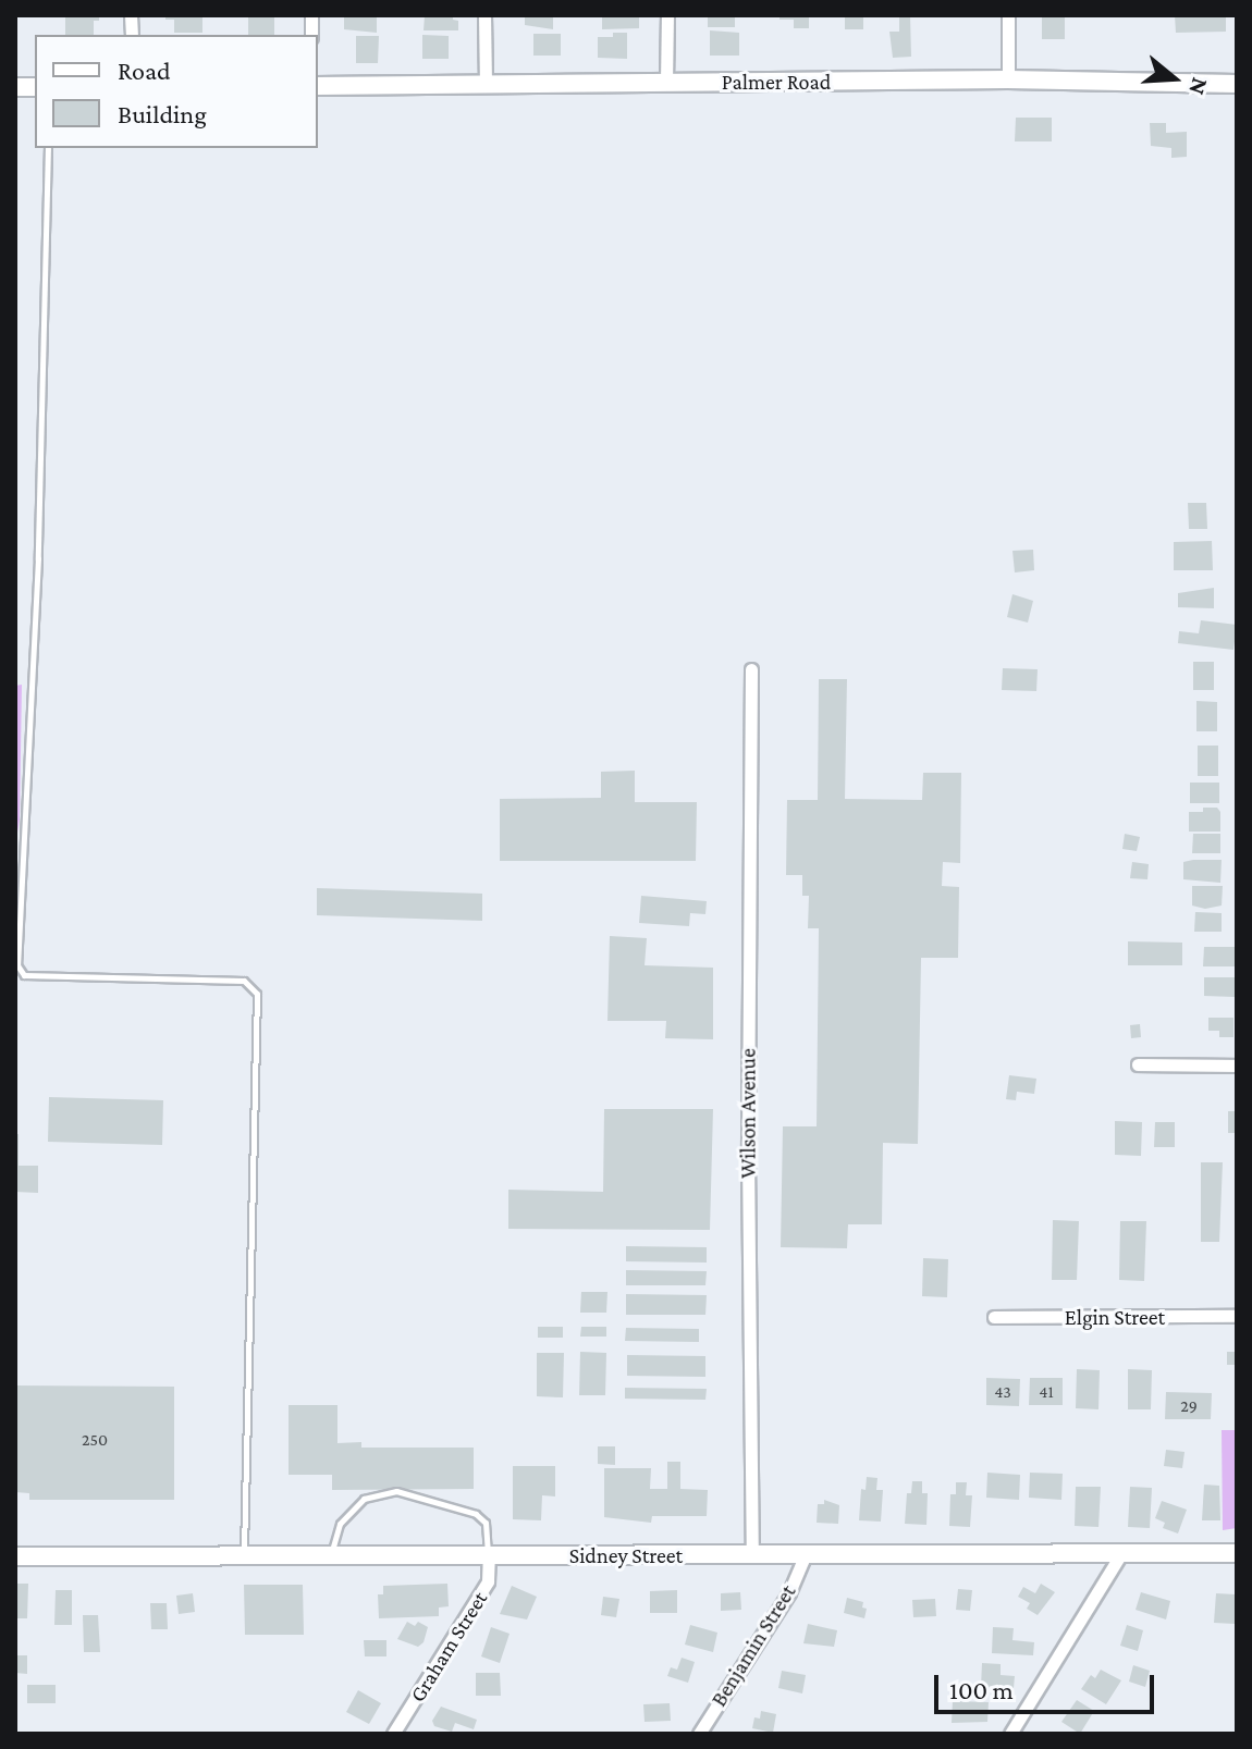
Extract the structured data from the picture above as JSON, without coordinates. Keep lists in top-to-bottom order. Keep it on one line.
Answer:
{"streets":{"main road":["Palmer Road","Sidney Street"],"street":["Wilson Avenue","Elgin Street","Benjamin Street","Graham Street"]},"crossings":[["Wilson Avenue","Sidney Street"],["Sidney Street","Benjamin Street"],["Sidney Street","Graham Street"]],"house_numbers":["43","41","29","250"],"legend":["Road","Building"],"scale_bar":"100 m","north":"right"}
